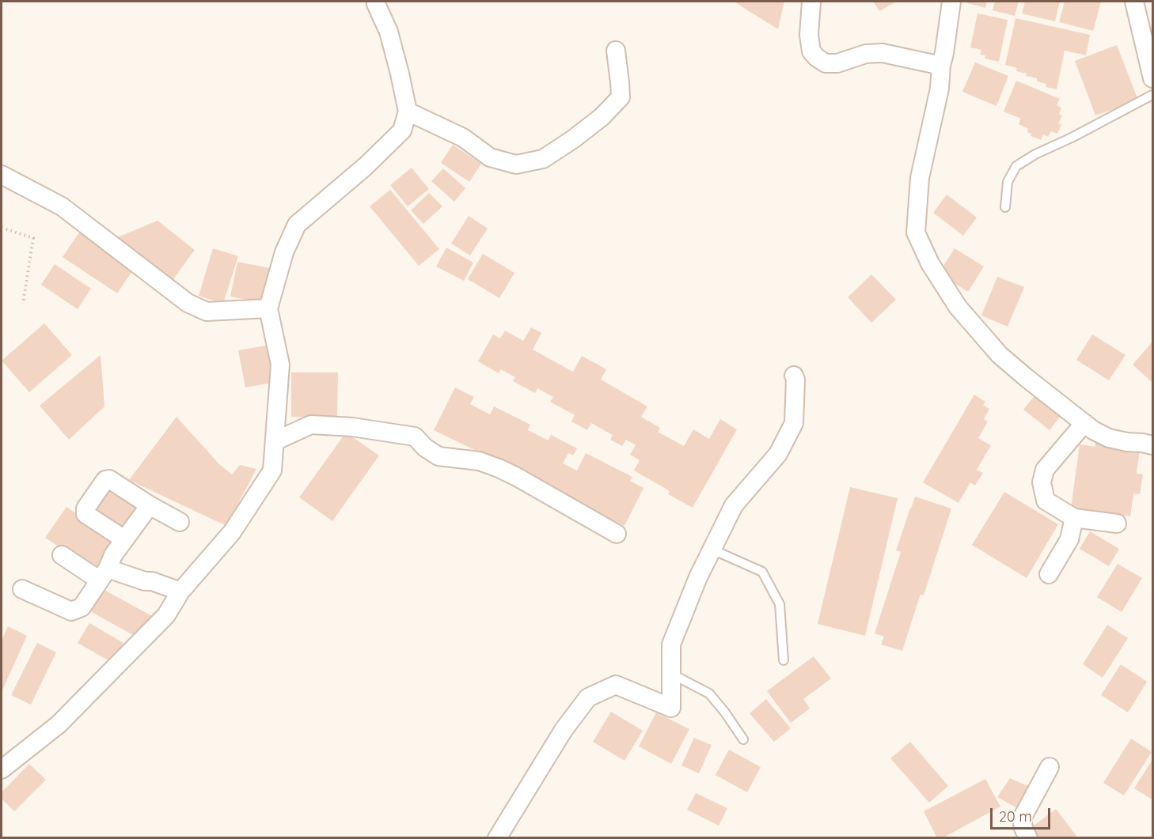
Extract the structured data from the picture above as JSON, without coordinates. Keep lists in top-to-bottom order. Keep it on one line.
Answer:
{"scale_bar":"20 m"}
